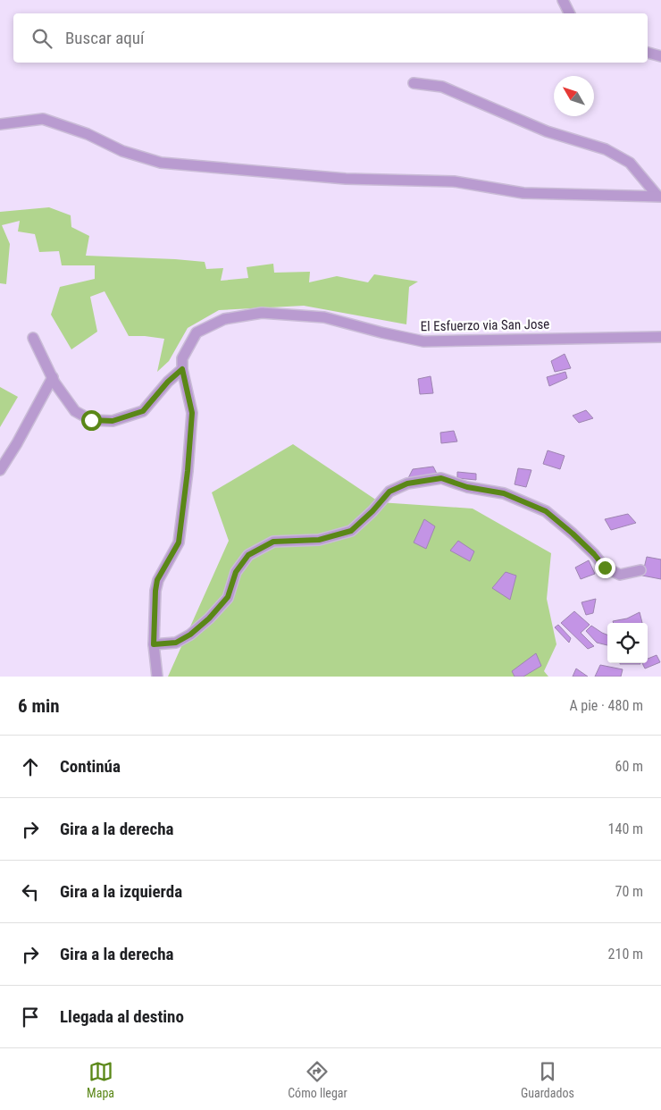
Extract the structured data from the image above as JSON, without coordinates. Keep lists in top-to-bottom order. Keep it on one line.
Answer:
{"streets":{"street":["El Esfuerzo via San Jose"]},"north":"top left","page":{"search":"Buscar aquí","heading":["6 min","A pie · 480 m"],"list":[["Continúa","60 m"],["Gira a la derecha","140 m"],["Gira a la izquierda","70 m"],["Gira a la derecha","210 m"],"Llegada al destino"],"nav":["Mapa","Cómo llegar","Guardados"]}}
